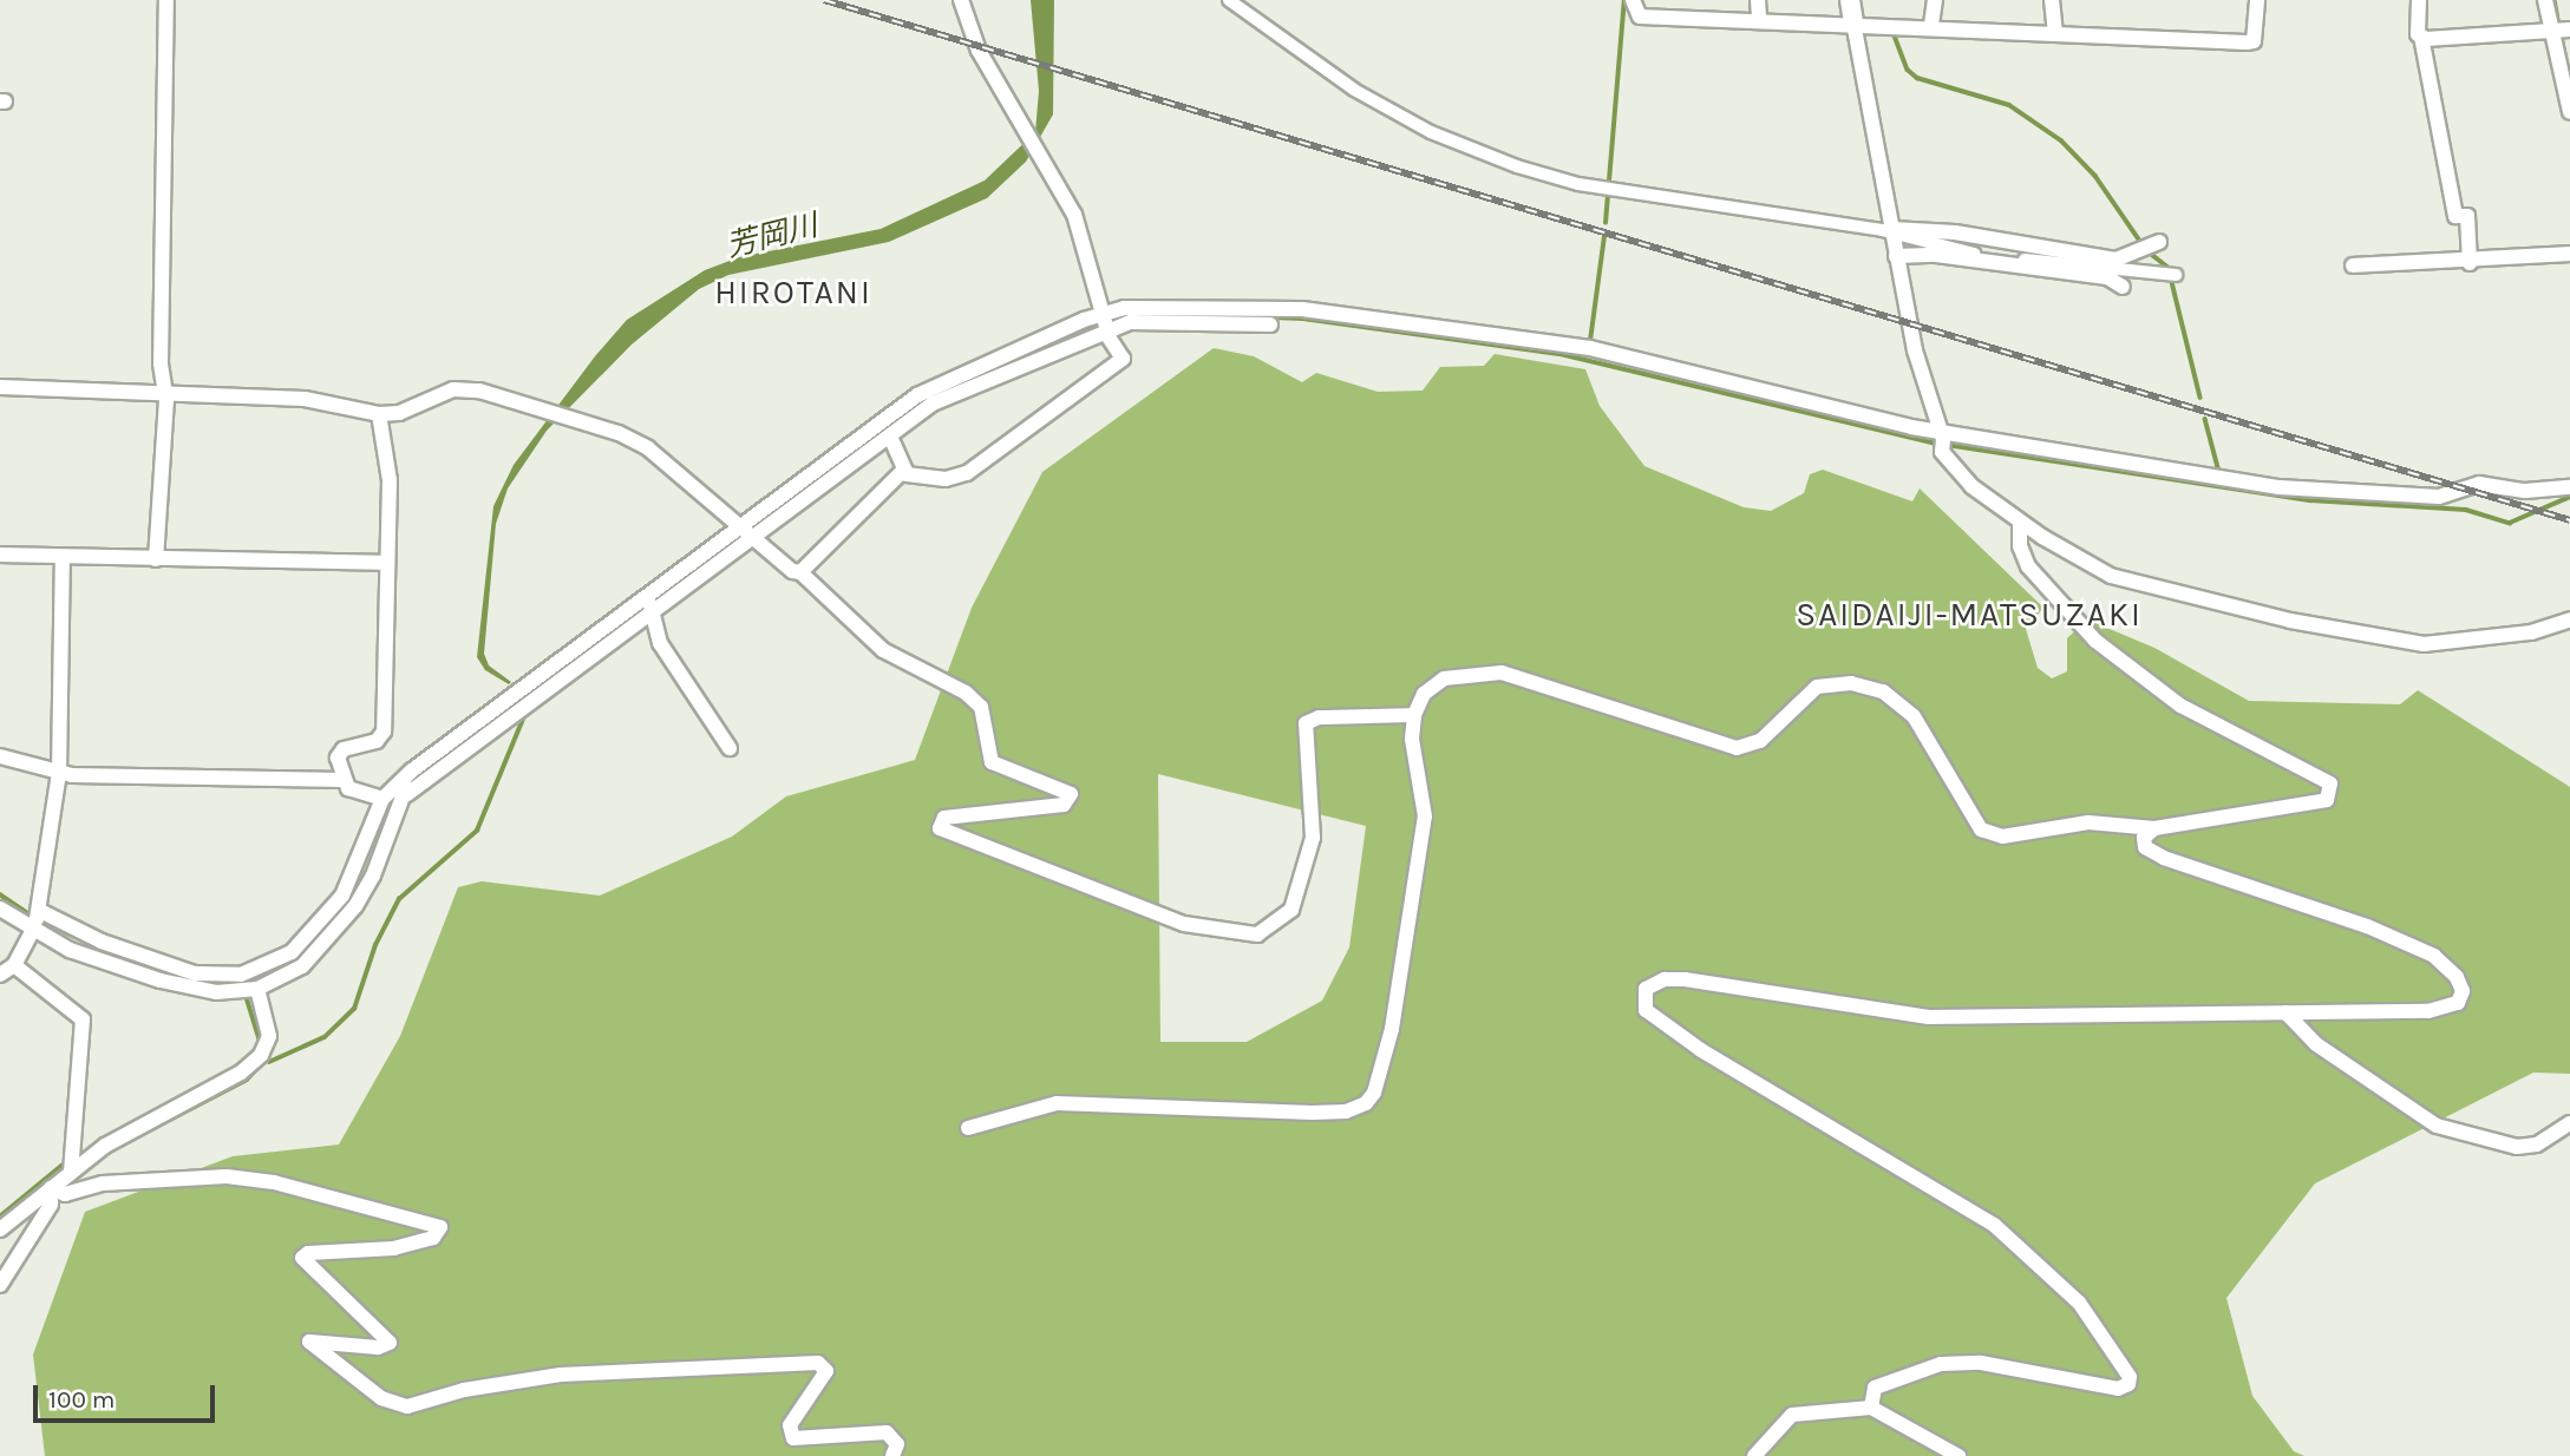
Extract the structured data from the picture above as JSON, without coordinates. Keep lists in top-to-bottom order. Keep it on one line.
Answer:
{"districts":["HIROTANI","SAIDAIJI-MATSUZAKI"],"water":["芳岡川"],"scale_bar":"100 m"}
